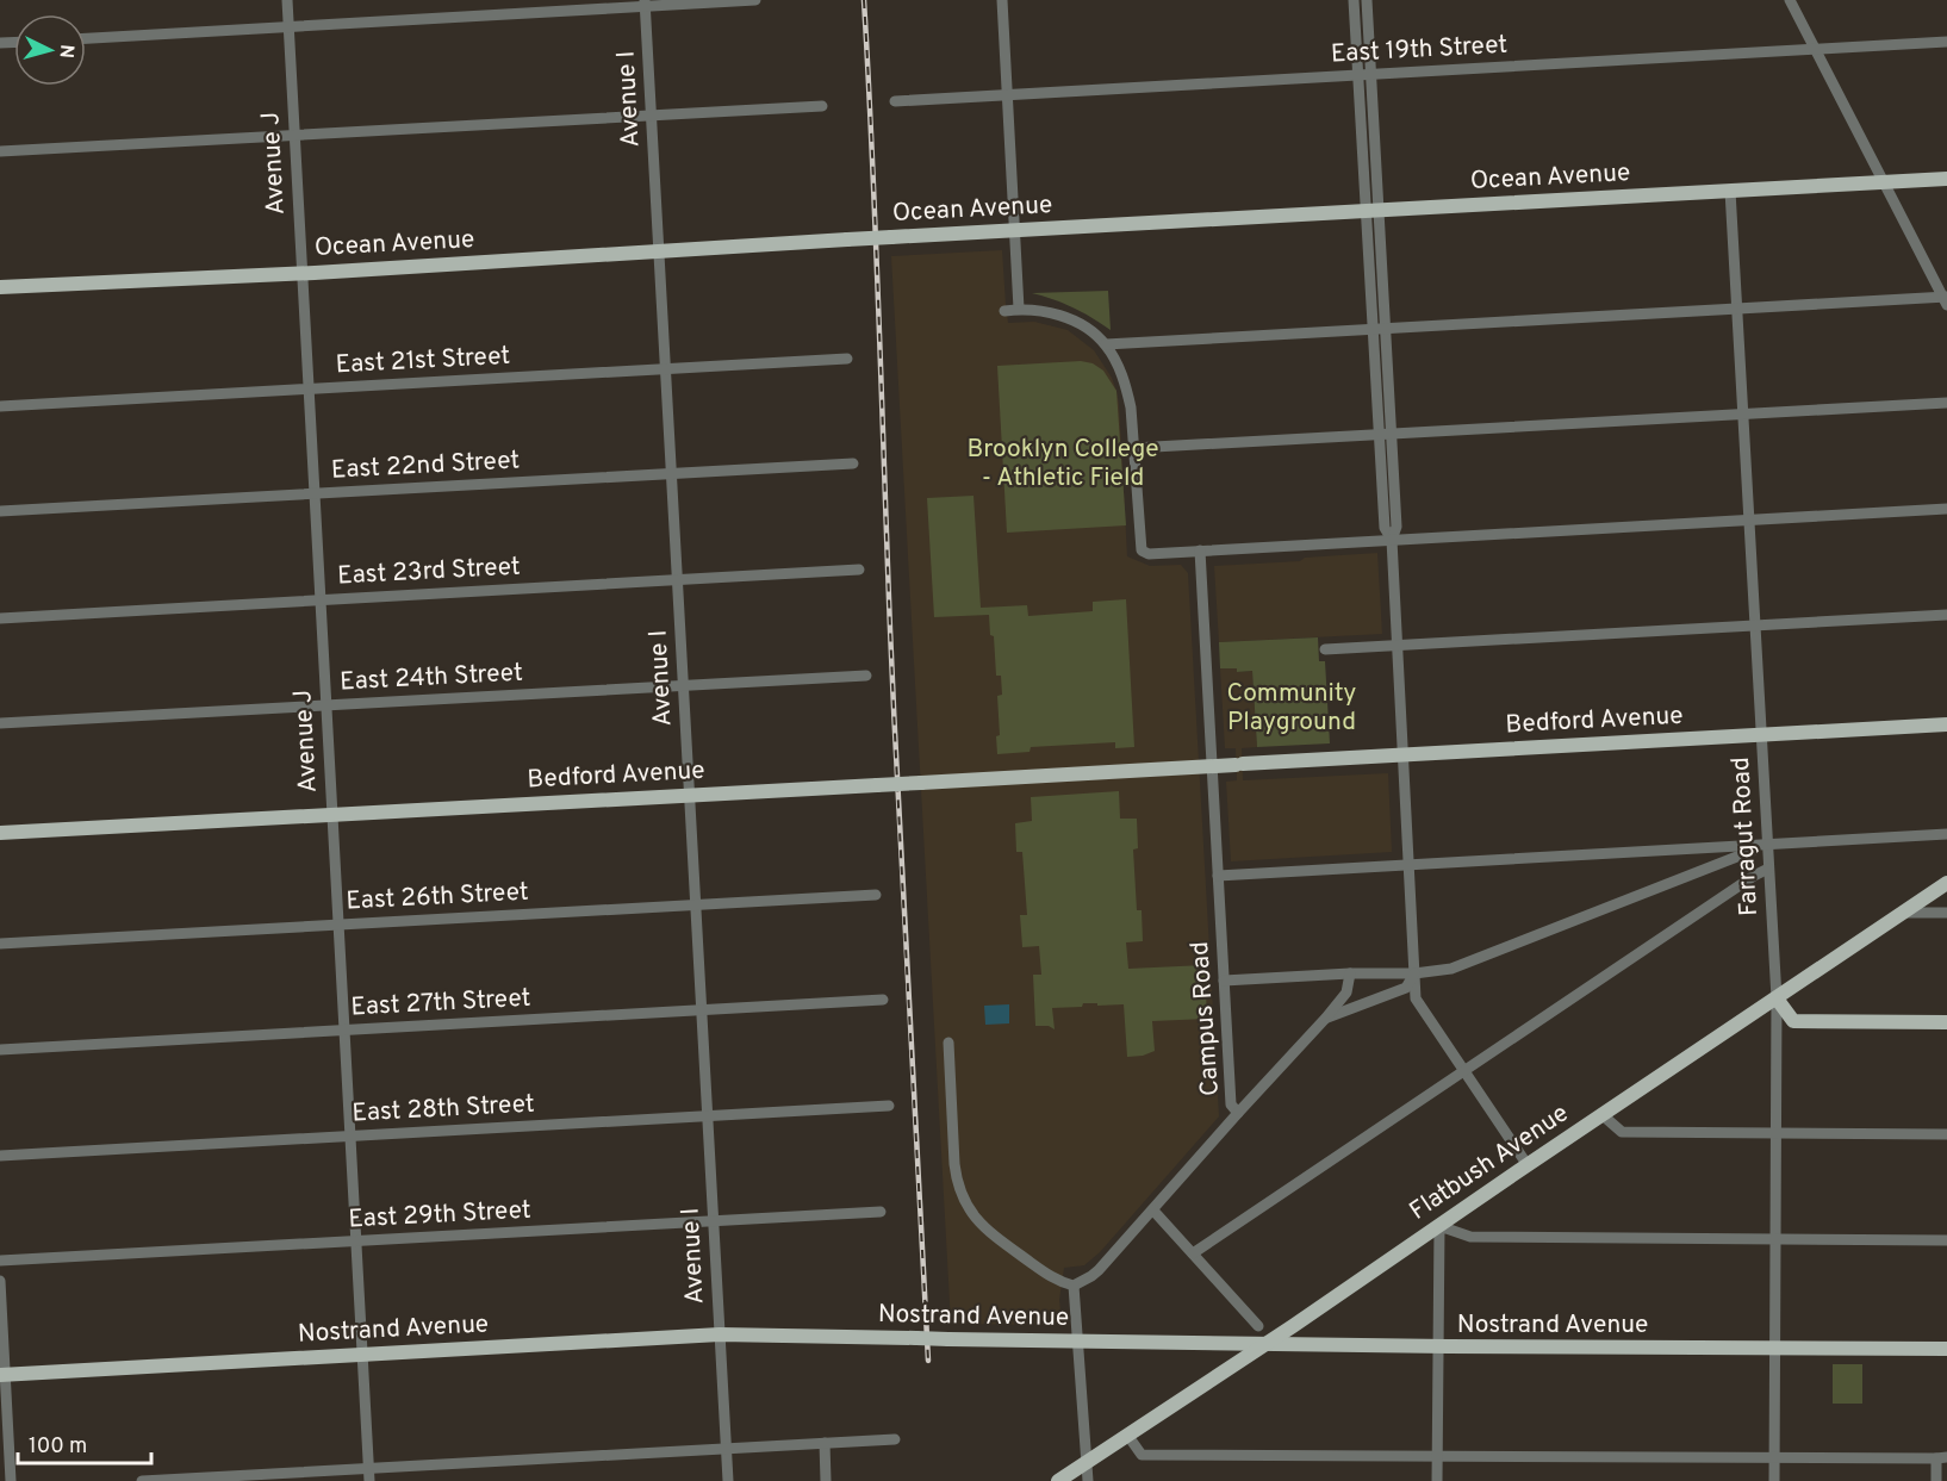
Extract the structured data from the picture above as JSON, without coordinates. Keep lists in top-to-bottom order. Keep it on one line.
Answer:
{"streets":{"main road":["Ocean Avenue","Bedford Avenue","Flatbush Avenue","Nostrand Avenue"],"street":["East 19th Street","Avenue I","Avenue J","East 21st Street","East 22nd Street","East 23rd Street","East 24th Street","Farragut Road","East 26th Street","East 27th Street","Campus Road","East 28th Street","East 29th Street"]},"crossings":[["Avenue I","Ocean Avenue"],["Avenue I","East 21st Street"],["Avenue I","East 22nd Street"],["Avenue I","East 23rd Street"],["Avenue I","East 24th Street"],["Avenue I","Bedford Avenue"],["Avenue I","East 26th Street"],["Avenue I","East 27th Street"],["Avenue I","East 28th Street"],["Avenue I","East 29th Street"],["Avenue I","Nostrand Avenue"],["Avenue J","Ocean Avenue"],["Avenue J","East 21st Street"],["Avenue J","East 22nd Street"],["Avenue J","East 23rd Street"],["Avenue J","East 24th Street"],["Avenue J","Bedford Avenue"],["Avenue J","East 26th Street"],["Avenue J","East 27th Street"],["Avenue J","East 28th Street"],["Avenue J","East 29th Street"],["Avenue J","Nostrand Avenue"],["Ocean Avenue","Farragut Road"],["Bedford Avenue","Farragut Road"],["Bedford Avenue","Campus Road"],["Farragut Road","Flatbush Avenue"],["Farragut Road","Nostrand Avenue"],["Flatbush Avenue","Nostrand Avenue"]],"parks":["Brooklyn College - Athletic Field","Community Playground"],"scale_bar":"100 m","north":"right"}
